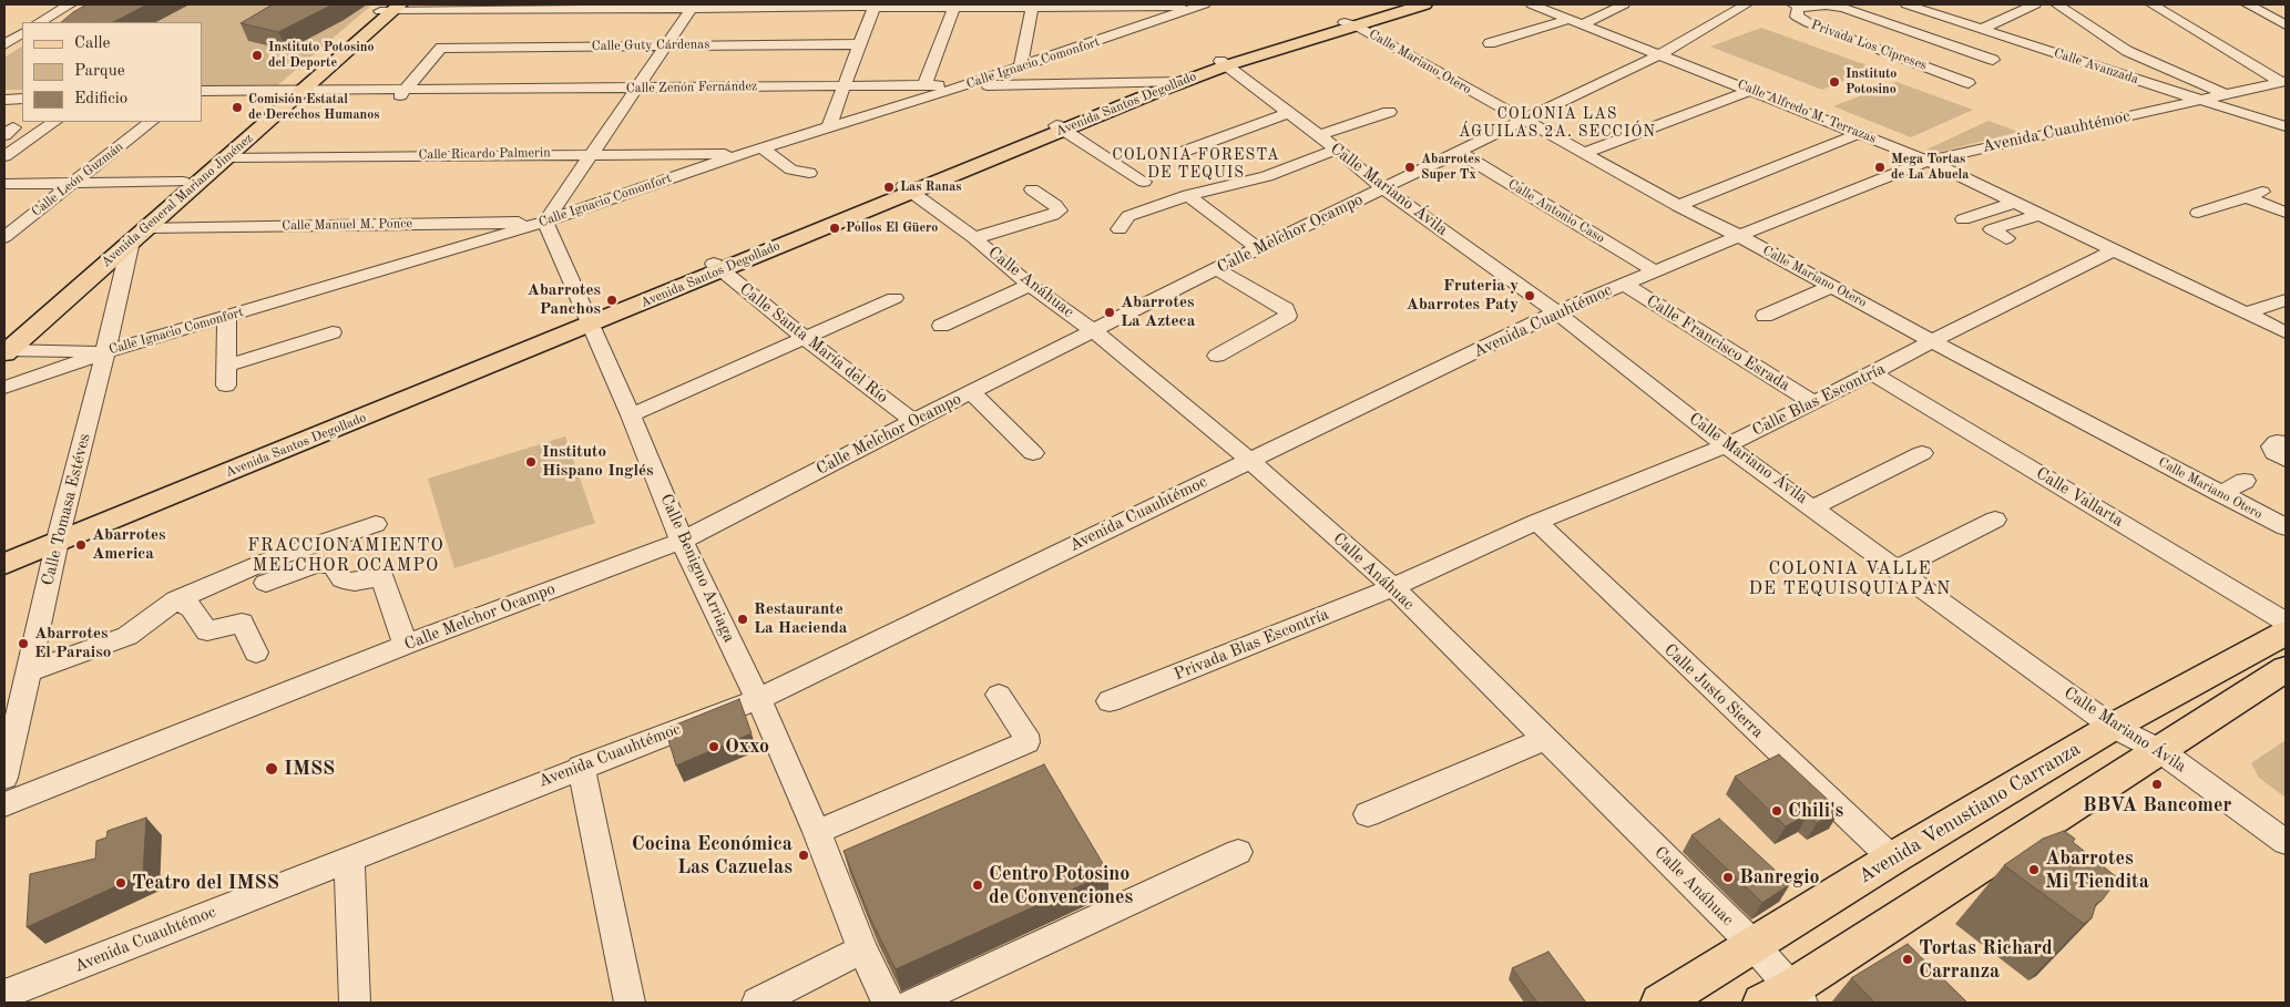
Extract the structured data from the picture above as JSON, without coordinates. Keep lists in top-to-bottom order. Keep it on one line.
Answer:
{"streets":{"main road":["Avenida Santos Degollado","Avenida General Mariano Jiménez","Avenida Venustiano Carranza"],"street":["Calle Guty Cárdenas","Privada Los Cipreses","Calle Mariano Otero","Calle Ignacio Comonfort","Calle Avanzada","Calle Zenón Fernández","Calle Alfredo M. Terrazas","Avenida Cuauhtémoc","Calle Ricardo Palmerin","Calle León Guzmán","Calle Mariano Ávila","Calle Antonio Caso","Calle Manuel M. Ponce","Calle Melchor Ocampo","Calle Anáhuac","Calle Santa María del Río","Calle Francisco Esrada","Calle Blas Escontría","Calle Vallarta","Calle Tomasa Estéves","Calle Benigno Arriaga","Privada Blas Escontría","Calle Justo Sierra"]},"crossings":[["Calle Guty Cárdenas","Calle Zenón Fernández"],["Calle Mariano Otero","Avenida Santos Degollado"],["Calle Mariano Otero","Avenida Cuauhtémoc"],["Calle Mariano Otero","Calle Melchor Ocampo"],["Calle Mariano Otero","Calle Blas Escontría"],["Calle Ignacio Comonfort","Calle Zenón Fernández"],["Calle Ignacio Comonfort","Calle Ricardo Palmerin"],["Calle Ignacio Comonfort","Calle Manuel M. Ponce"],["Calle Ignacio Comonfort","Calle Tomasa Estéves"],["Calle Ignacio Comonfort","Calle Benigno Arriaga"],["Calle Avanzada","Avenida Cuauhtémoc"],["Calle Zenón Fernández","Avenida Santos Degollado"],["Calle Zenón Fernández","Avenida General Mariano Jiménez"],["Avenida Santos Degollado","Calle Mariano Ávila"],["Avenida Santos Degollado","Calle Anáhuac"],["Avenida Santos Degollado","Calle Santa María del Río"],["Avenida Santos Degollado","Calle Tomasa Estéves"],["Avenida Santos Degollado","Calle Benigno Arriaga"],["Calle Alfredo M. Terrazas","Avenida Cuauhtémoc"],["Calle Alfredo M. Terrazas","Calle Melchor Ocampo"],["Calle Alfredo M. Terrazas","Calle Blas Escontría"],["Avenida Cuauhtémoc","Calle Mariano Ávila"],["Avenida Cuauhtémoc","Calle Antonio Caso"],["Avenida Cuauhtémoc","Calle Anáhuac"],["Avenida Cuauhtémoc","Calle Francisco Esrada"],["Avenida Cuauhtémoc","Calle Benigno Arriaga"],["Calle Ricardo Palmerin","Avenida General Mariano Jiménez"],["Calle Mariano Ávila","Calle Melchor Ocampo"],["Calle Mariano Ávila","Calle Blas Escontría"],["Calle Mariano Ávila","Avenida Venustiano Carranza"],["Avenida General Mariano Jiménez","Calle Manuel M. Ponce"],["Avenida General Mariano Jiménez","Calle Tomasa Estéves"],["Calle Antonio Caso","Calle Melchor Ocampo"],["Calle Manuel M. Ponce","Calle Benigno Arriaga"],["Calle Melchor Ocampo","Calle Anáhuac"],["Calle Melchor Ocampo","Calle Santa María del Río"],["Calle Melchor Ocampo","Calle Benigno Arriaga"],["Calle Anáhuac","Calle Blas Escontría"],["Calle Anáhuac","Privada Blas Escontría"],["Calle Anáhuac","Avenida Venustiano Carranza"],["Calle Francisco Esrada","Calle Blas Escontría"],["Calle Blas Escontría","Calle Vallarta"],["Calle Blas Escontría","Privada Blas Escontría"],["Calle Blas Escontría","Calle Justo Sierra"],["Calle Justo Sierra","Avenida Venustiano Carranza"]],"districts":["COLONIA LAS ÁGUILAS 2A. SECCIÓN","COLONIA FORESTA DE TEQUIS","FRACCIONAMIENTO MELCHOR OCAMPO","COLONIA VALLE DE TEQUISQUIAPAN"],"places":["Instituto Potosino del Deporte","Instituto Potosino","Comisión Estatal de Derechos Humanos","Abarrotes Super Tx","Mega Tortas de La Abuela","Las Ranas","Pollos El Güero","Fruteria y Abarrotes Paty","Abarrotes Panchos","Abarrotes La Azteca","Instituto Hispano Inglés","Abarrotes America","Restaurante La Hacienda","Abarrotes El Paraiso","Oxxo","IMSS","BBVA Bancomer","Chili's","Cocina Económica Las Cazuelas","Abarrotes Mi Tiendita","Banregio","Teatro del IMSS","Centro Potosino de Convenciones","Tortas Richard Carranza"],"legend":["Calle","Parque","Edificio"]}
